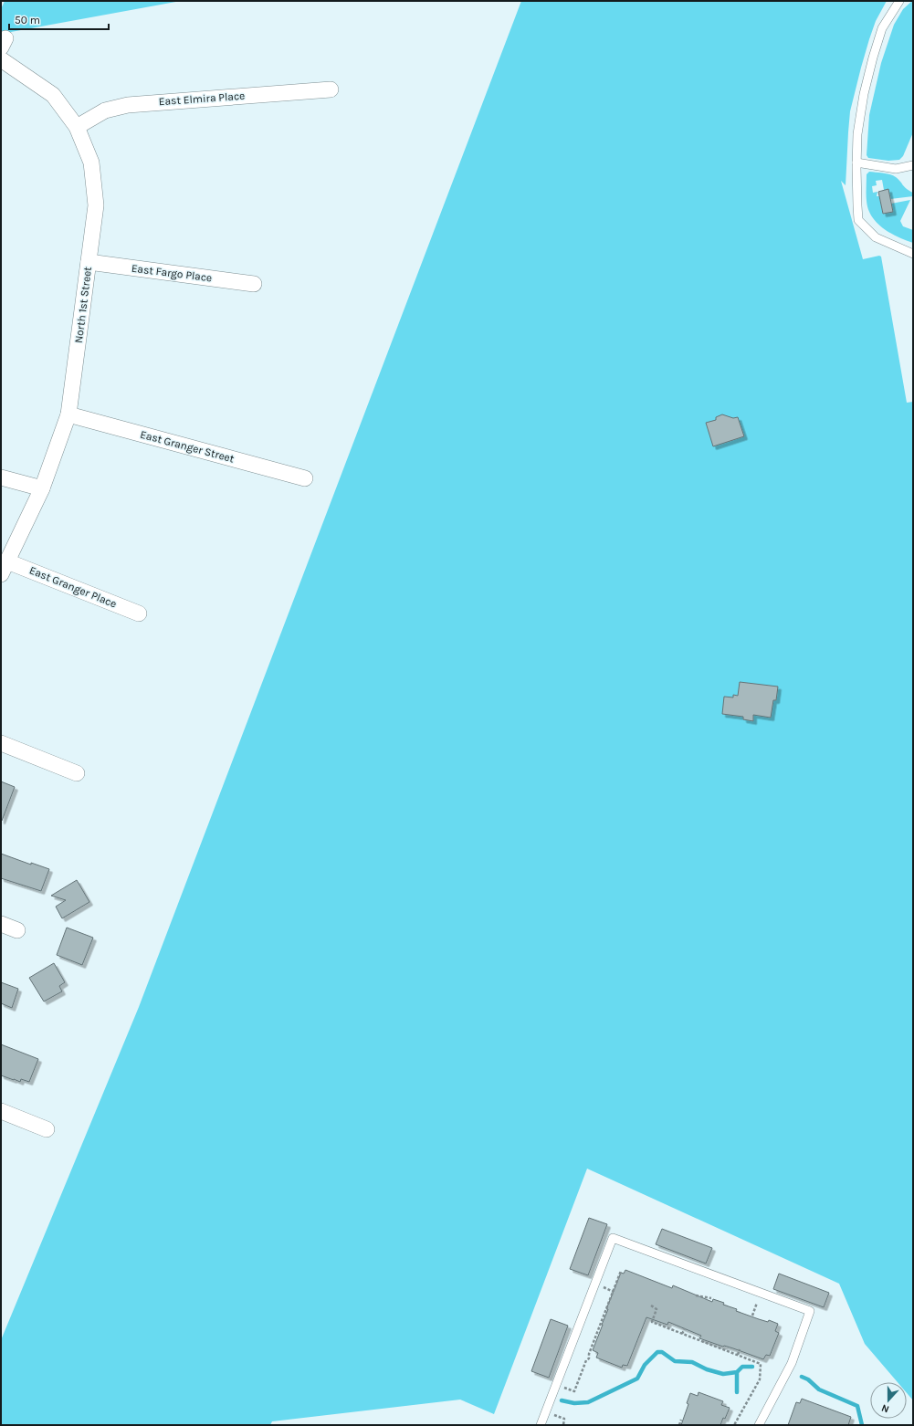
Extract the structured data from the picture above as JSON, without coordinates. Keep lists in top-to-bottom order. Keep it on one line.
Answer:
{"streets":{"street":["East Elmira Place","East Fargo Place","North 1st Street","East Granger Street","East Granger Place"]},"crossings":[["East Elmira Place","North 1st Street"],["East Fargo Place","North 1st Street"],["North 1st Street","East Granger Street"],["North 1st Street","East Granger Place"]],"scale_bar":"50 m","north":"bottom"}
